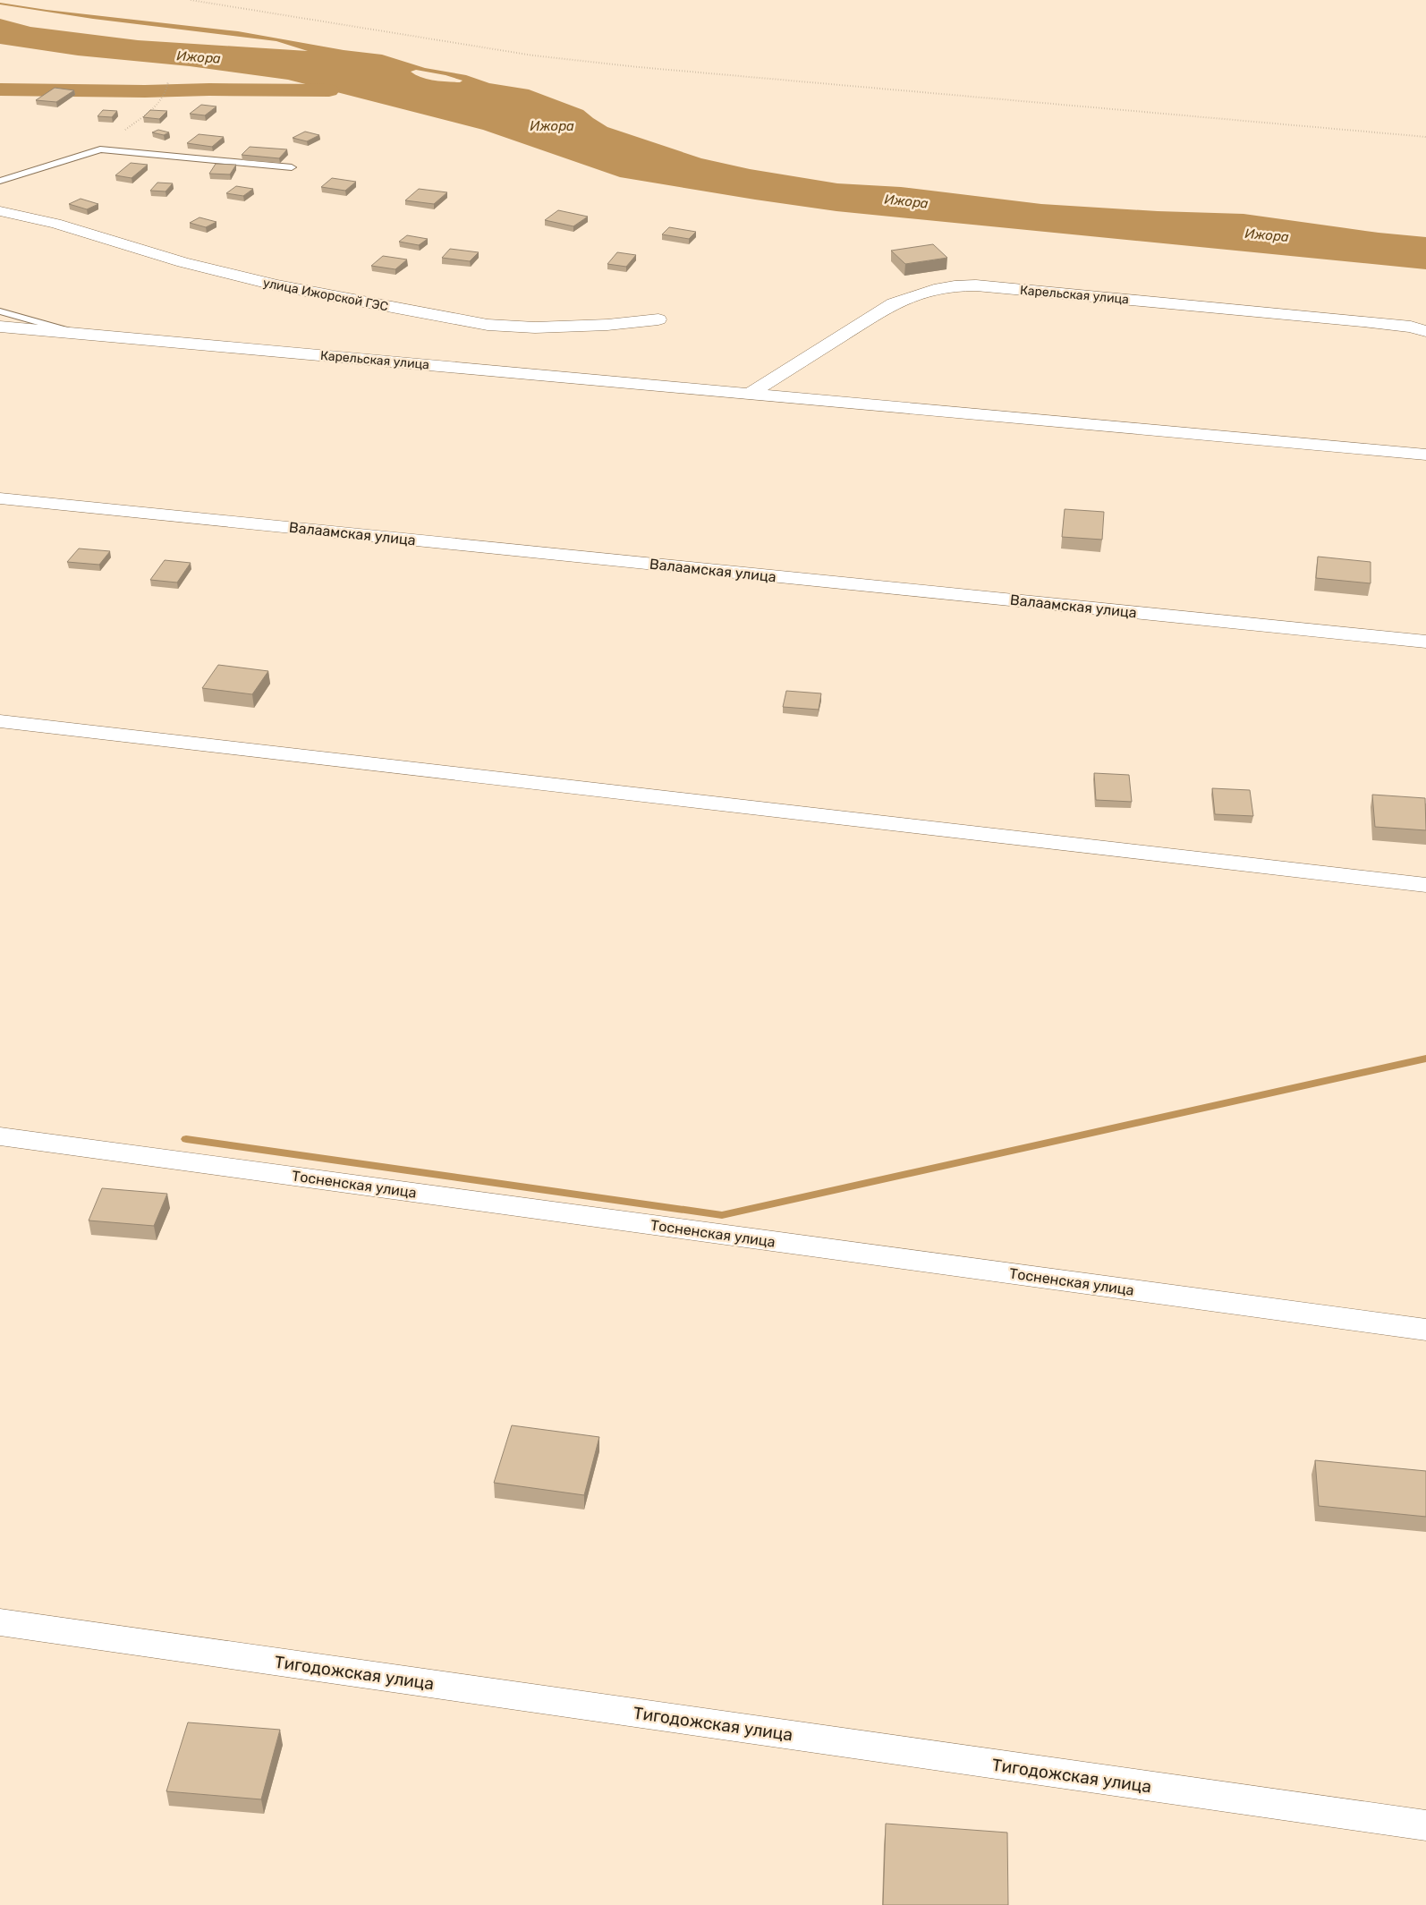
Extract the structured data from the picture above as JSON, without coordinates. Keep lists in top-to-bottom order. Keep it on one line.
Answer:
{"streets":{"street":["улица Ижорской ГЭС","Карельская улица","Валаамская улица","Тосненская улица","Тигодожская улица"]},"water":["Ижора"]}
